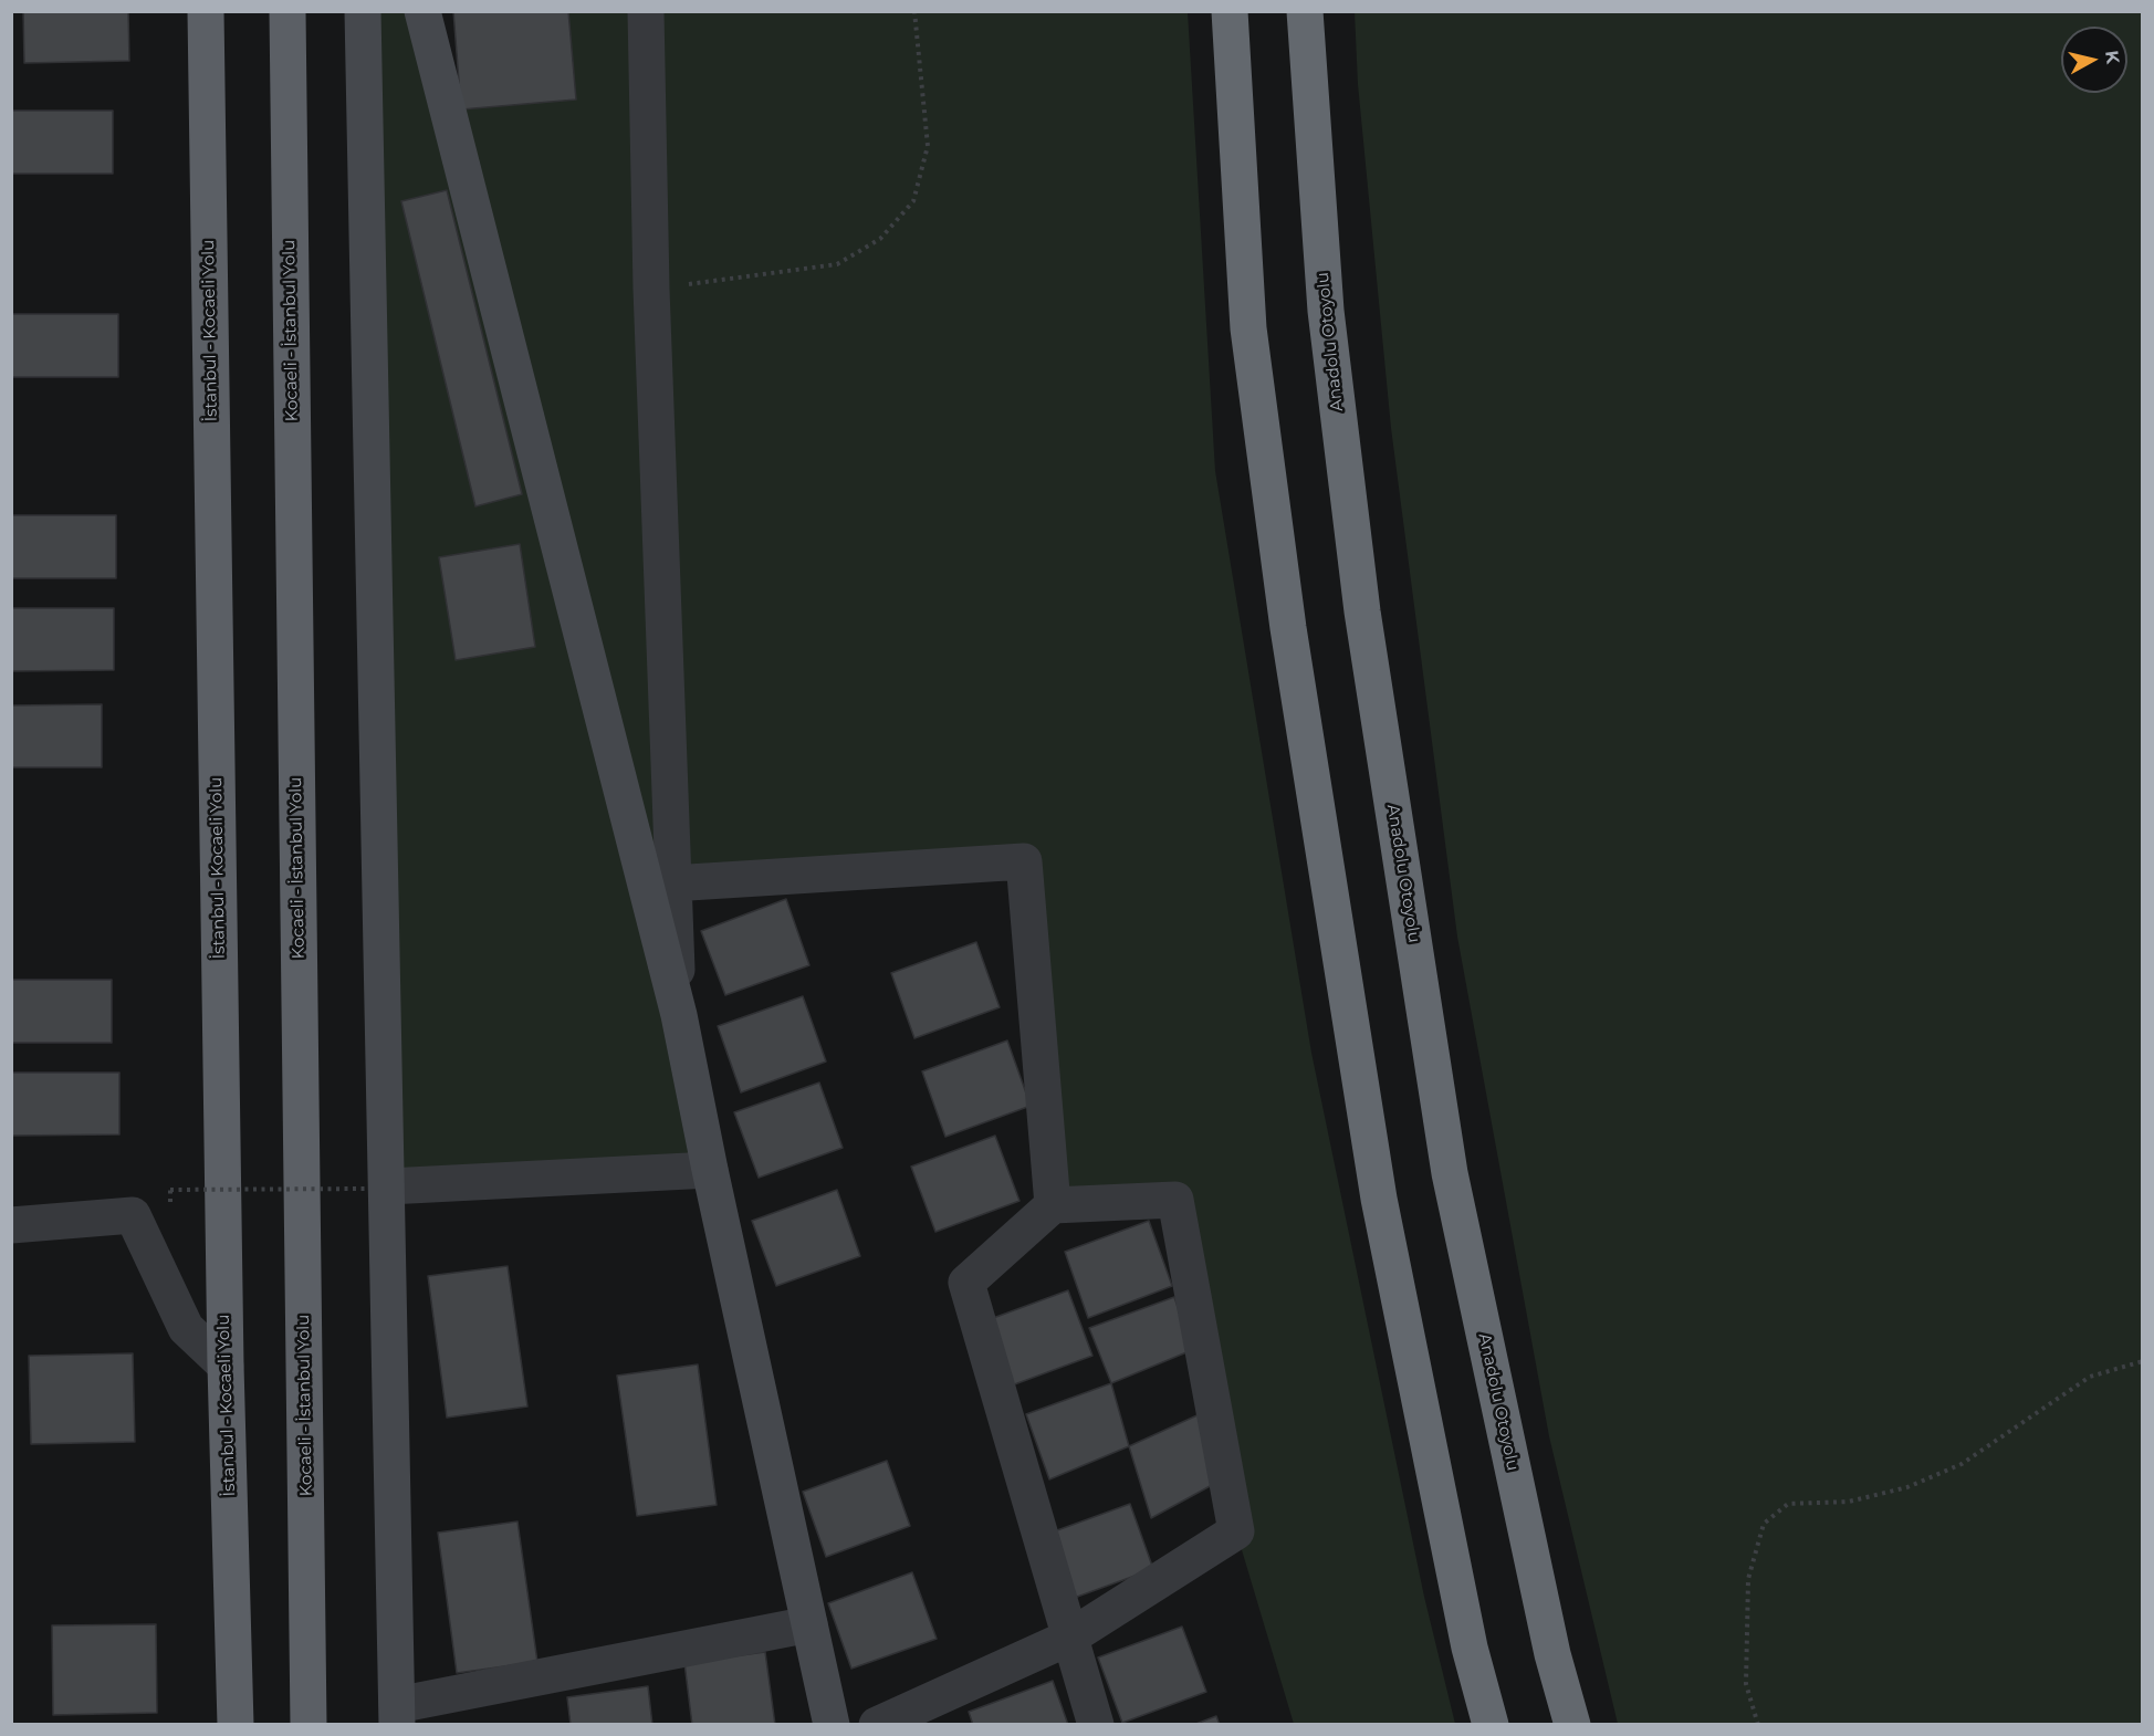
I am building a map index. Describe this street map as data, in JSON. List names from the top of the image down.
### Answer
{
  "streets": {
    "highway": ["İstanbul - Kocaeli Yolu", "Kocaeli - İstanbul Yolu", "Anadolu Otoyolu"]
  },
  "north": "right"
}
